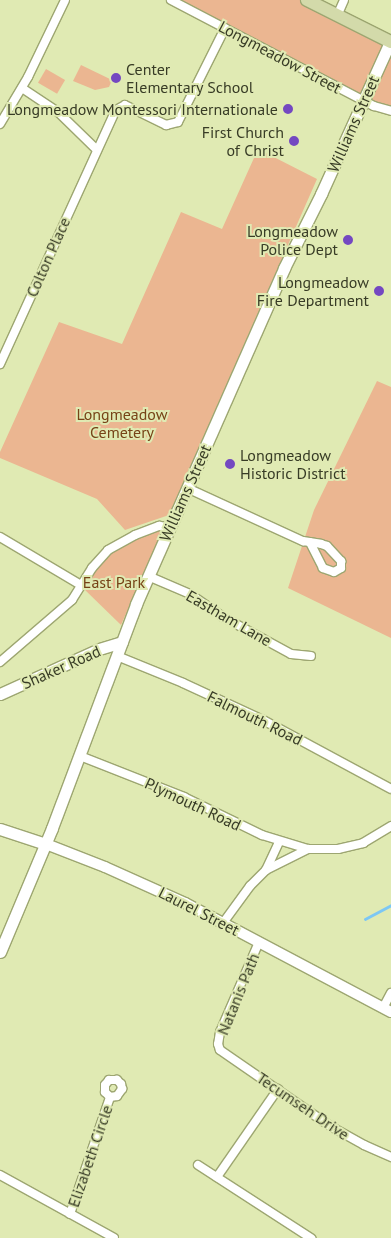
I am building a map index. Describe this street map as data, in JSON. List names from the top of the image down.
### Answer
{
  "streets": {
    "main road": ["Williams Street", "Shaker Road", "Laurel Street"],
    "street": [
      "Longmeadow Street",
      "Colton Place",
      "Eastham Lane",
      "Falmouth Road",
      "Plymouth Road",
      "Natanis Path",
      "Tecumseh Drive",
      "Elizabeth Circle"
    ]
  },
  "crossings": [
    ["Longmeadow Street", "Williams Street"],
    ["Longmeadow Street", "Colton Place"],
    ["Williams Street", "Eastham Lane"],
    ["Williams Street", "Shaker Road"],
    ["Williams Street", "Falmouth Road"],
    ["Williams Street", "Plymouth Road"],
    ["Williams Street", "Laurel Street"],
    ["Laurel Street", "Natanis Path"],
    ["Natanis Path", "Tecumseh Drive"]
  ],
  "parks": ["Longmeadow Cemetery", "East Park"],
  "places": [
    "Center Elementary School",
    "Longmeadow Montessori Internationale",
    "First Church of Christ",
    "Longmeadow Police Dept",
    "Longmeadow Fire Department",
    "Longmeadow Historic District"
  ]
}
